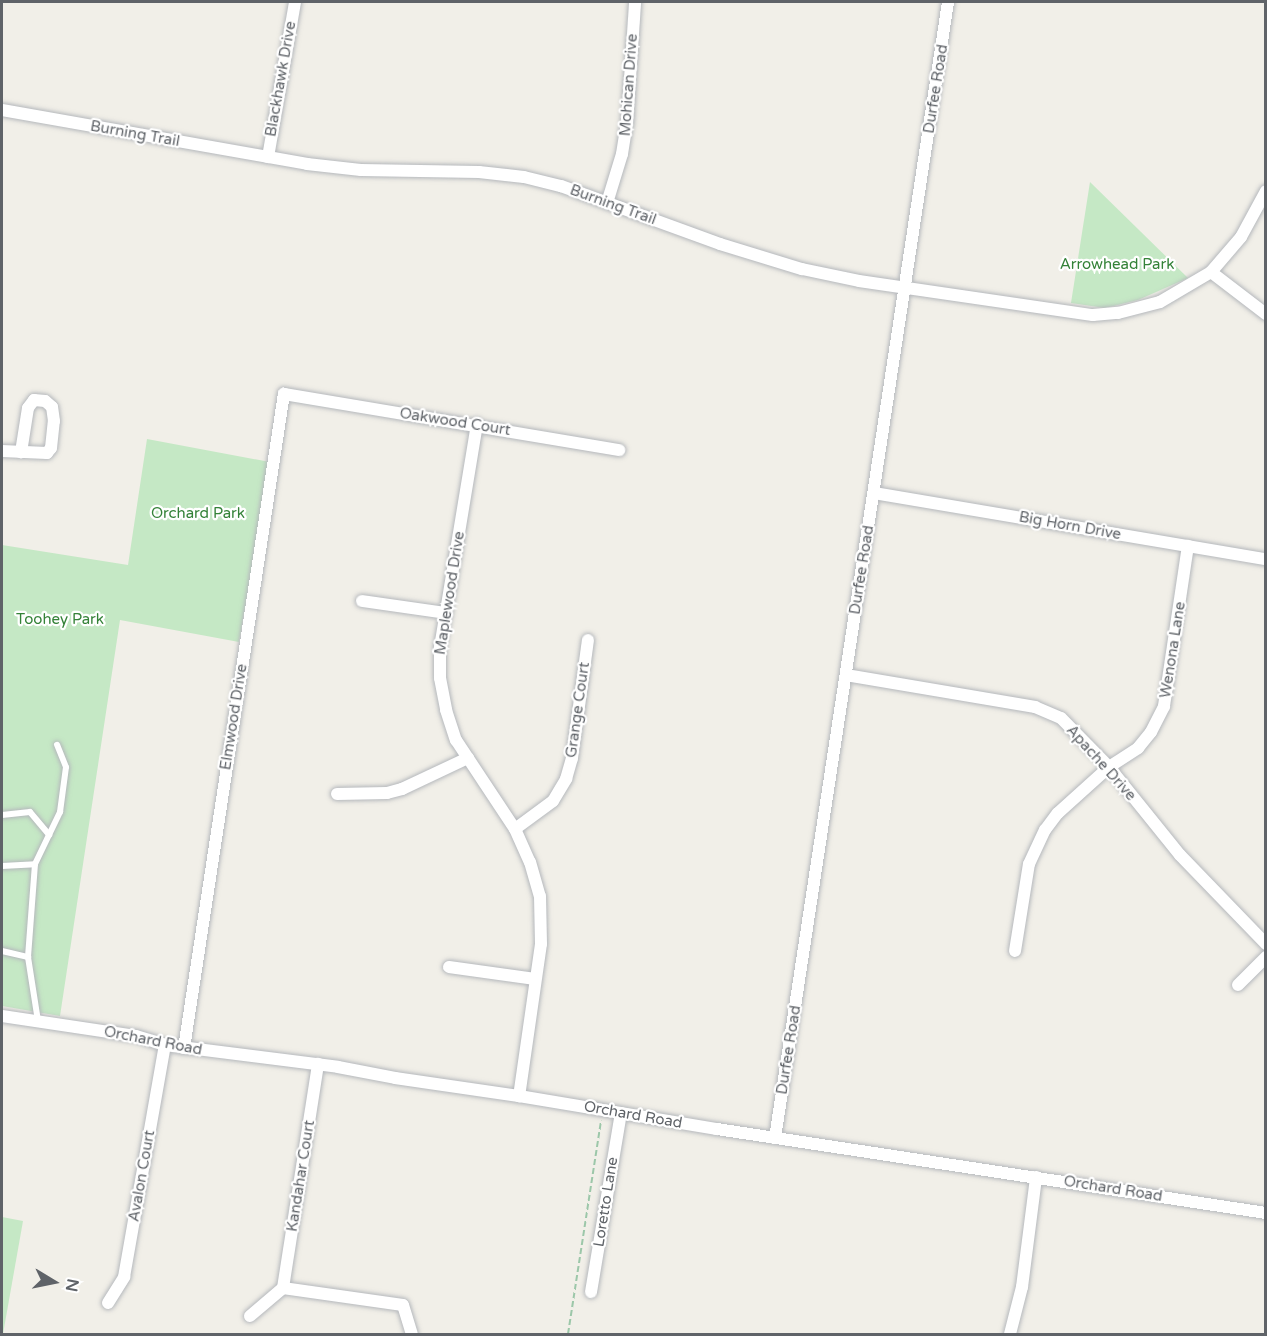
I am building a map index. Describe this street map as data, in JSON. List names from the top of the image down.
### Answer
{
  "streets": {
    "street": [
      "Blackhawk Drive",
      "Mohican Drive",
      "Durfee Road",
      "Burning Trail",
      "Oakwood Court",
      "Big Horn Drive",
      "Maplewood Drive",
      "Wenona Lane",
      "Grange Court",
      "Elmwood Drive",
      "Apache Drive",
      "Orchard Road",
      "Avalon Court",
      "Kandahar Court",
      "Loretto Lane"
    ]
  },
  "crossings": [
    ["Blackhawk Drive", "Burning Trail"],
    ["Mohican Drive", "Burning Trail"],
    ["Durfee Road", "Burning Trail"],
    ["Durfee Road", "Big Horn Drive"],
    ["Durfee Road", "Apache Drive"],
    ["Durfee Road", "Orchard Road"],
    ["Oakwood Court", "Maplewood Drive"],
    ["Oakwood Court", "Elmwood Drive"],
    ["Big Horn Drive", "Wenona Lane"],
    ["Maplewood Drive", "Grange Court"],
    ["Maplewood Drive", "Orchard Road"],
    ["Wenona Lane", "Apache Drive"],
    ["Elmwood Drive", "Orchard Road"],
    ["Orchard Road", "Avalon Court"],
    ["Orchard Road", "Kandahar Court"],
    ["Orchard Road", "Loretto Lane"]
  ],
  "parks": ["Arrowhead Park", "Orchard Park", "Toohey Park"],
  "north": "right"
}
